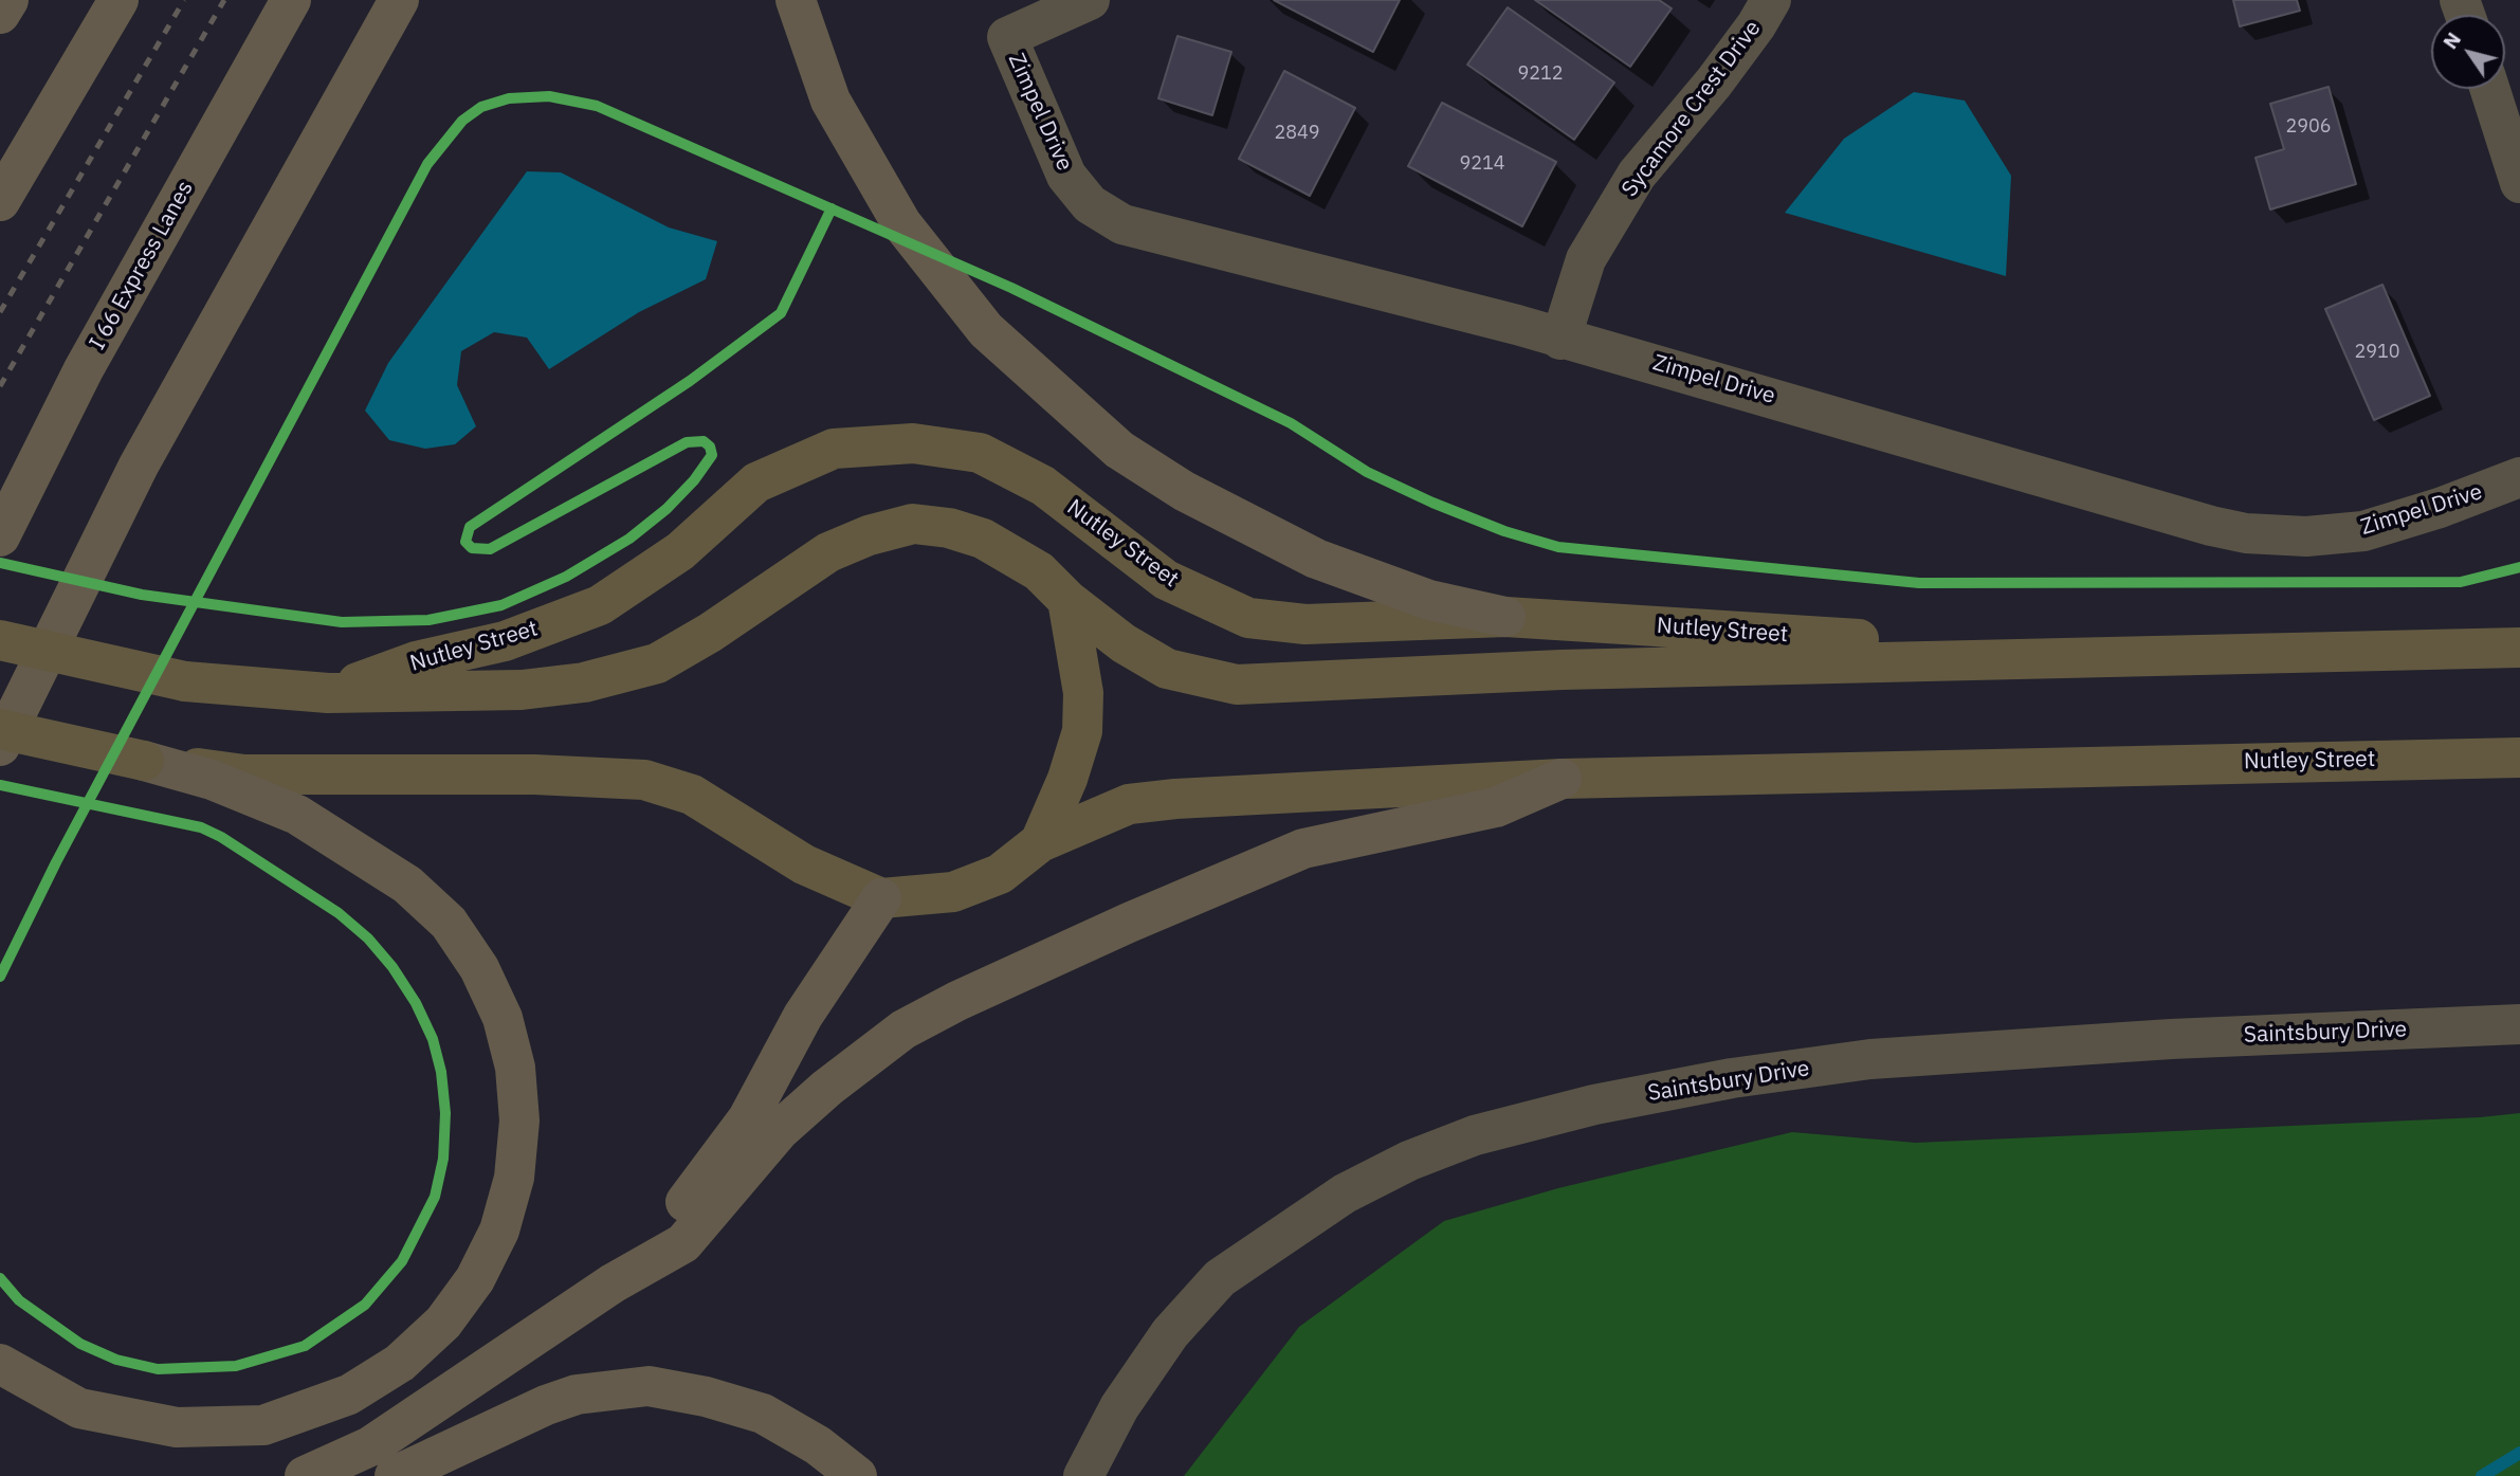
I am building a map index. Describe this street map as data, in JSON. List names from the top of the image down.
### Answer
{
  "streets": {
    "highway": ["I 66 Express Lanes"],
    "main road": ["Nutley Street"],
    "street": ["Sycamore Crest Drive", "Zimpel Drive", "Saintsbury Drive"]
  },
  "crossings": [
    ["Sycamore Crest Drive", "Zimpel Drive"]
  ],
  "house_numbers": [
    "9212",
    "2906",
    "2849",
    "9214",
    "2910"
  ],
  "north": "top left"
}
